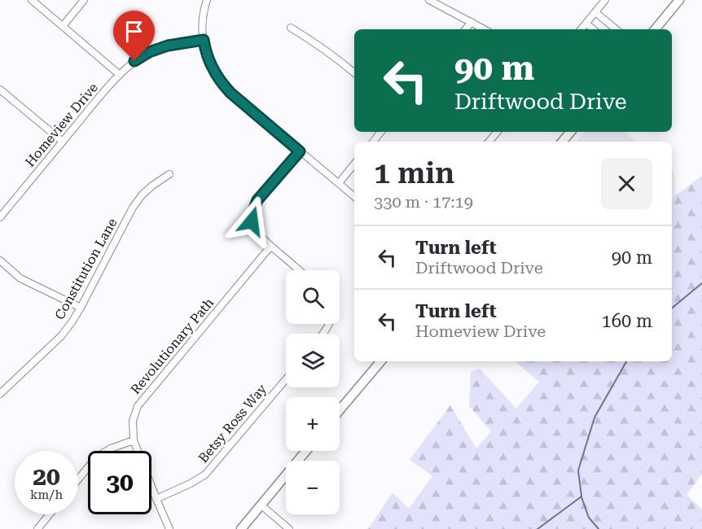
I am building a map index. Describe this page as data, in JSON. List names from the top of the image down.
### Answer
{
  "streets": {
    "street": [
      "Homeview Drive",
      "Constitution Lane",
      "Revolutionary Path",
      "Betsy Ross Way"
    ]
  },
  "crossings": [
    ["Revolutionary Path", "Betsy Ross Way"]
  ],
  "page": {
    "turn": ["90 m", "Driftwood Drive"],
    "heading": ["1 min", "330 m · 17:19"],
    "list": [
      {
        "name": "Turn left",
        "note": "Driftwood Drive",
        "value": "90 m"
      },
      {
        "name": "Turn left",
        "note": "Homeview Drive",
        "value": "160 m"
      }
    ],
    "map_buttons": ["+", "−"],
    "speed": "20 km/h",
    "limit": "30"
  }
}
